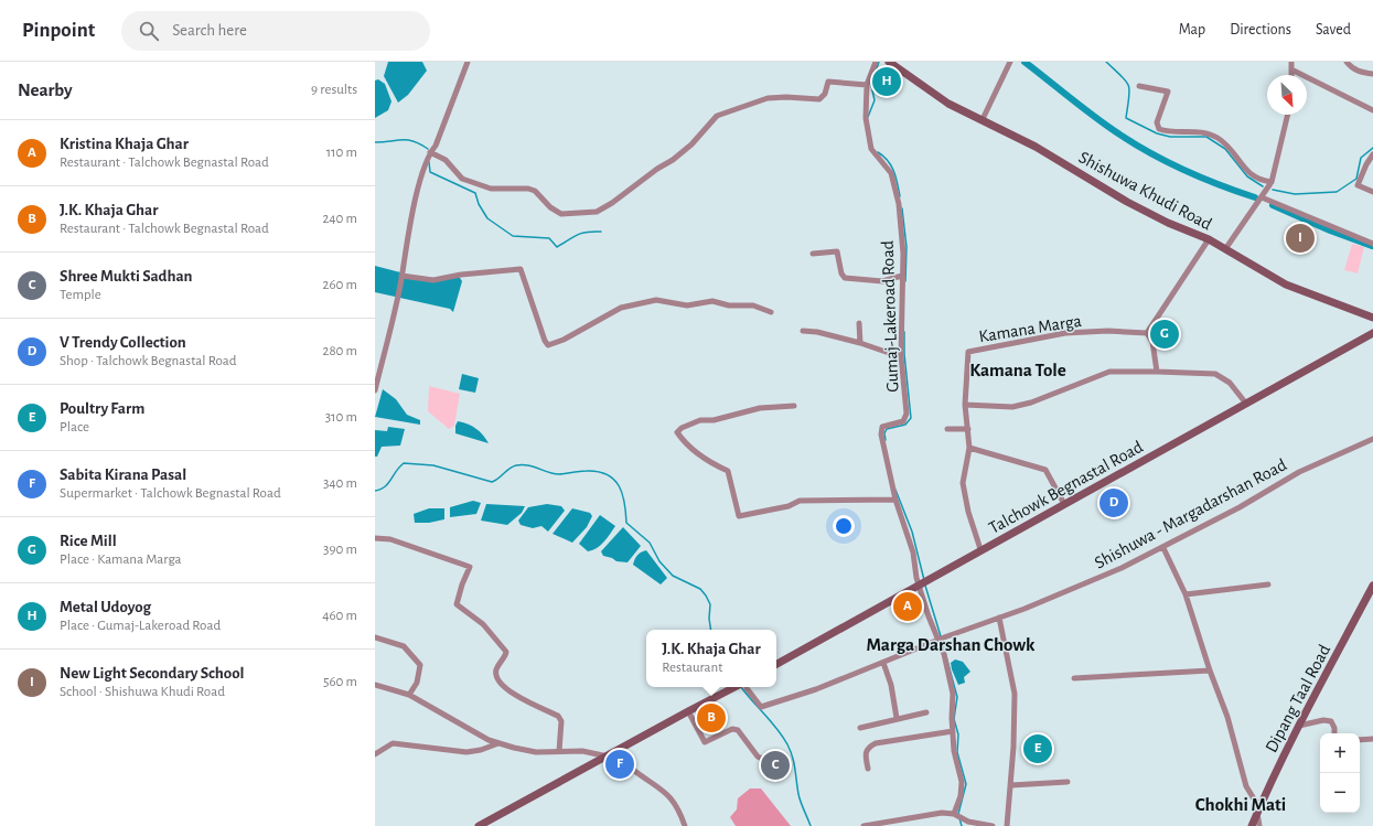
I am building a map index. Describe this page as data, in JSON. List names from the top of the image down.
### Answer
{
  "streets": {
    "main road": ["Shishuwa Khudi Road", "Talchowk Begnastal Road", "Dipang Taal Road"],
    "street": ["Gumaj-Lakeroad Road", "Kamana Marga", "Shishuwa - Margadarshan Road"]
  },
  "crossings": [
    ["Gumaj-Lakeroad Road", "Talchowk Begnastal Road"],
    ["Gumaj-Lakeroad Road", "Shishuwa - Margadarshan Road"],
    ["Kamana Marga", "Talchowk Begnastal Road"]
  ],
  "districts": ["Kamana Tole", "Marga Darshan Chowk", "Chokhi Mati"],
  "north": "bottom right",
  "page": {
    "header": "Pinpoint",
    "search": "Search here",
    "nav": ["Map", "Directions", "Saved"],
    "heading": ["Nearby", "9 results"],
    "pins": [
      "H",
      "I",
      "G",
      "D",
      "A",
      "B",
      "E",
      "F",
      "C"
    ],
    "list": [
      {
        "mark": "A",
        "name": "Kristina Khaja Ghar",
        "note": "Restaurant · Talchowk Begnastal Road",
        "value": "110 m"
      },
      {
        "mark": "B",
        "name": "J.K. Khaja Ghar",
        "note": "Restaurant · Talchowk Begnastal Road",
        "value": "240 m"
      },
      {
        "mark": "C",
        "name": "Shree Mukti Sadhan",
        "note": "Temple",
        "value": "260 m"
      },
      {
        "mark": "D",
        "name": "V Trendy Collection",
        "note": "Shop · Talchowk Begnastal Road",
        "value": "280 m"
      },
      {
        "mark": "E",
        "name": "Poultry Farm",
        "note": "Place",
        "value": "310 m"
      },
      {
        "mark": "F",
        "name": "Sabita Kirana Pasal",
        "note": "Supermarket · Talchowk Begnastal Road",
        "value": "340 m"
      },
      {
        "mark": "G",
        "name": "Rice Mill",
        "note": "Place · Kamana Marga",
        "value": "390 m"
      },
      {
        "mark": "H",
        "name": "Metal Udoyog",
        "note": "Place · Gumaj-Lakeroad Road",
        "value": "460 m"
      },
      {
        "mark": "I",
        "name": "New Light Secondary School",
        "note": "School · Shishuwa Khudi Road",
        "value": "560 m"
      }
    ],
    "popup": ["J.K. Khaja Ghar", "Restaurant"],
    "map_buttons": ["+", "−"]
  }
}
